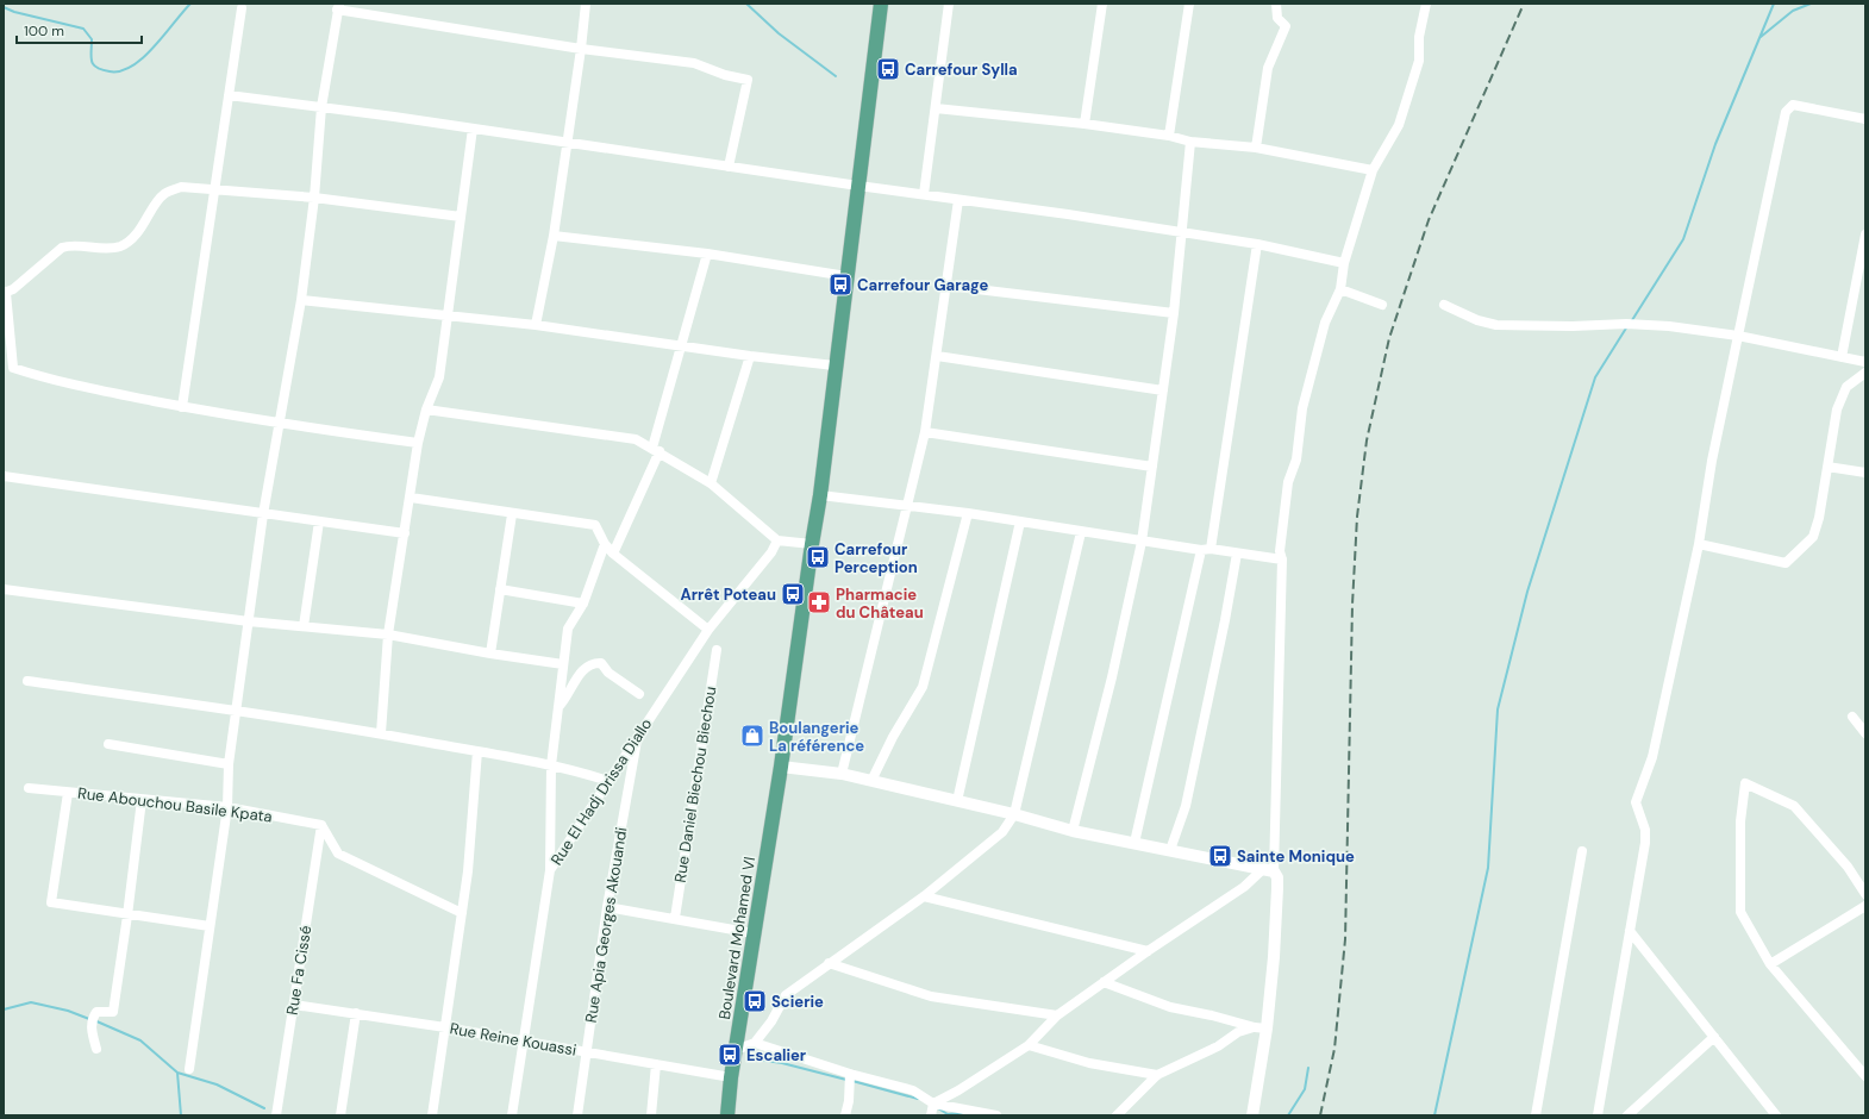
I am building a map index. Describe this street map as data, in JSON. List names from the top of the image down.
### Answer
{
  "streets": {
    "main road": ["Boulevard Mohamed VI"],
    "street": [
      "Rue Daniel Biechou Biechou",
      "Rue El Hadj Drissa Diallo",
      "Rue Abouchou Basile Kpata",
      "Rue Apia Georges Akouandi",
      "Rue Fa Cissé",
      "Rue Reine Kouassi"
    ]
  },
  "crossings": [
    ["Rue El Hadj Drissa Diallo", "Rue Apia Georges Akouandi"],
    ["Rue El Hadj Drissa Diallo", "Rue Reine Kouassi"],
    ["Rue Abouchou Basile Kpata", "Rue Fa Cissé"],
    ["Rue Apia Georges Akouandi", "Rue Reine Kouassi"],
    ["Boulevard Mohamed VI", "Rue Reine Kouassi"],
    ["Rue Fa Cissé", "Rue Reine Kouassi"]
  ],
  "places": {
    "bus stop": [
      "Carrefour Sylla",
      "Carrefour Garage",
      "Carrefour Perception",
      "Arrêt Poteau",
      "Sainte Monique",
      "Scierie",
      "Escalier"
    ],
    "pharmacy": ["Pharmacie du Château"],
    "shop": ["Boulangerie La référence"]
  },
  "scale_bar": "100 m"
}
